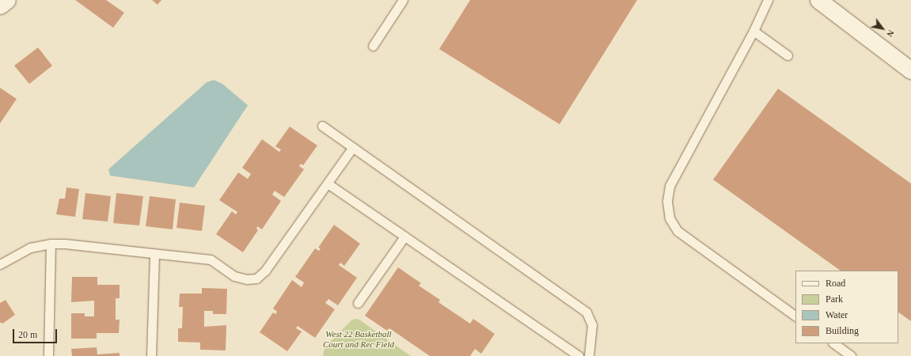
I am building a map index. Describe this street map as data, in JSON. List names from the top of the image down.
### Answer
{
  "parks": ["West 22 Basketball Court and Rec Field"],
  "legend": [
    "Road",
    "Park",
    "Water",
    "Building"
  ],
  "scale_bar": "20 m",
  "north": "bottom right"
}
